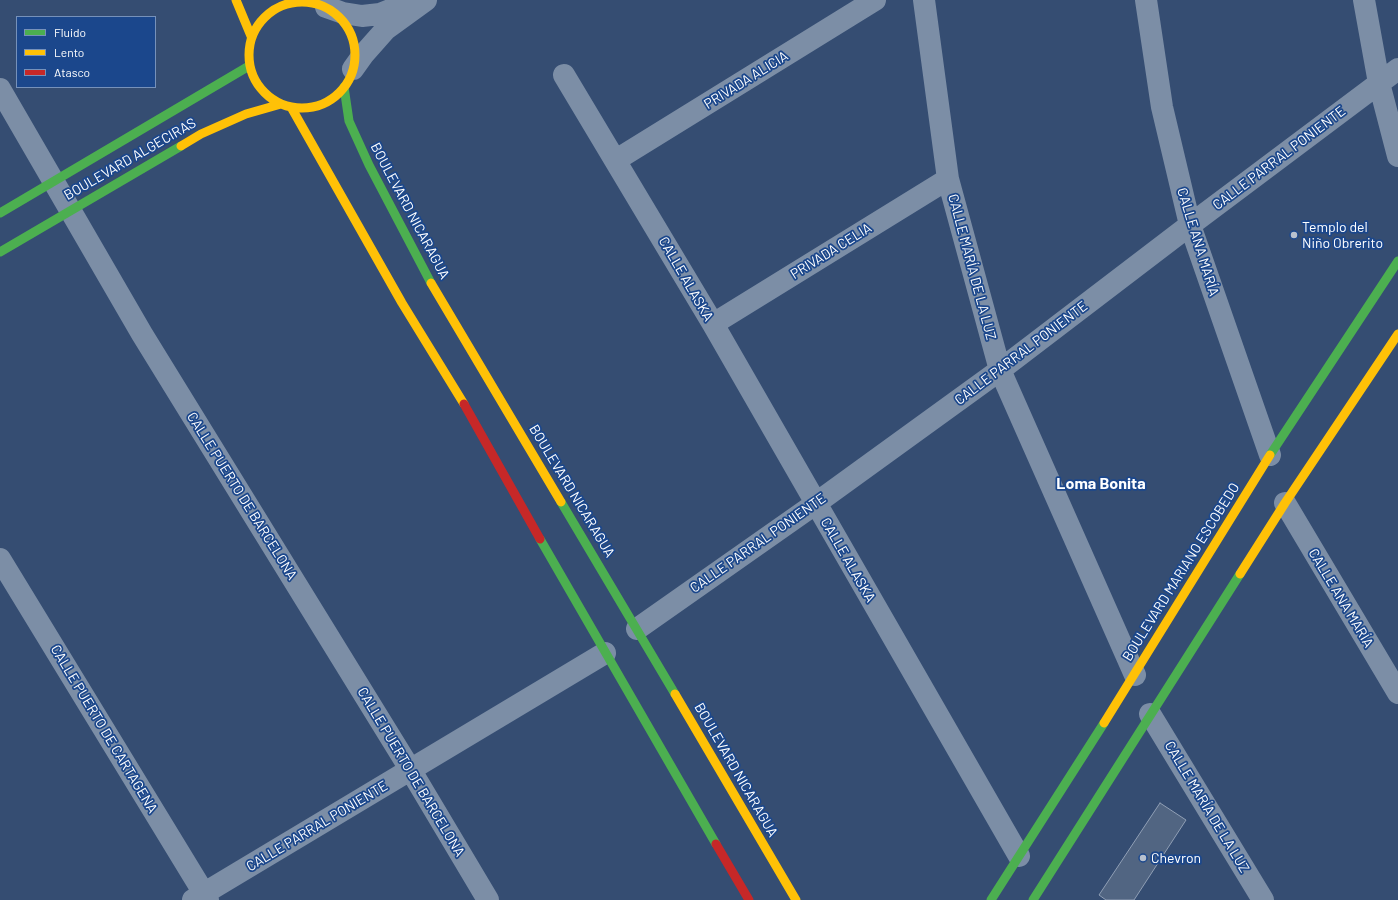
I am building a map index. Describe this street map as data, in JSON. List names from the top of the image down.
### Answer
{
  "streets": {
    "street": [
      "PRIVADA ALICIA",
      "CALLE PARRAL PONIENTE",
      "BOULEVARD ALGECIRAS",
      "BOULEVARD NICARAGUA",
      "CALLE ANA MARÍA",
      "PRIVADA CELIA",
      "CALLE MARÍA DE LA LUZ",
      "CALLE ALASKA",
      "CALLE PUERTO DE BARCELONA",
      "BOULEVARD MARIANO ESCOBEDO",
      "CALLE PUERTO DE CARTAGENA"
    ]
  },
  "crossings": [
    ["PRIVADA ALICIA", "CALLE ALASKA"],
    ["CALLE PARRAL PONIENTE", "BOULEVARD NICARAGUA"],
    ["CALLE PARRAL PONIENTE", "CALLE ANA MARÍA"],
    ["CALLE PARRAL PONIENTE", "CALLE MARÍA DE LA LUZ"],
    ["CALLE PARRAL PONIENTE", "CALLE ALASKA"],
    ["CALLE PARRAL PONIENTE", "CALLE PUERTO DE BARCELONA"],
    ["CALLE PARRAL PONIENTE", "CALLE PUERTO DE CARTAGENA"],
    ["BOULEVARD ALGECIRAS", "BOULEVARD NICARAGUA"],
    ["BOULEVARD ALGECIRAS", "CALLE PUERTO DE BARCELONA"],
    ["CALLE ANA MARÍA", "BOULEVARD MARIANO ESCOBEDO"],
    ["PRIVADA CELIA", "CALLE MARÍA DE LA LUZ"],
    ["PRIVADA CELIA", "CALLE ALASKA"],
    ["CALLE MARÍA DE LA LUZ", "BOULEVARD MARIANO ESCOBEDO"],
    ["CALLE ALASKA", "BOULEVARD MARIANO ESCOBEDO"]
  ],
  "districts": ["Loma Bonita"],
  "places": ["Templo del Niño Obrerito", "Chevron"],
  "legend": ["Fluido", "Lento", "Atasco"]
}
